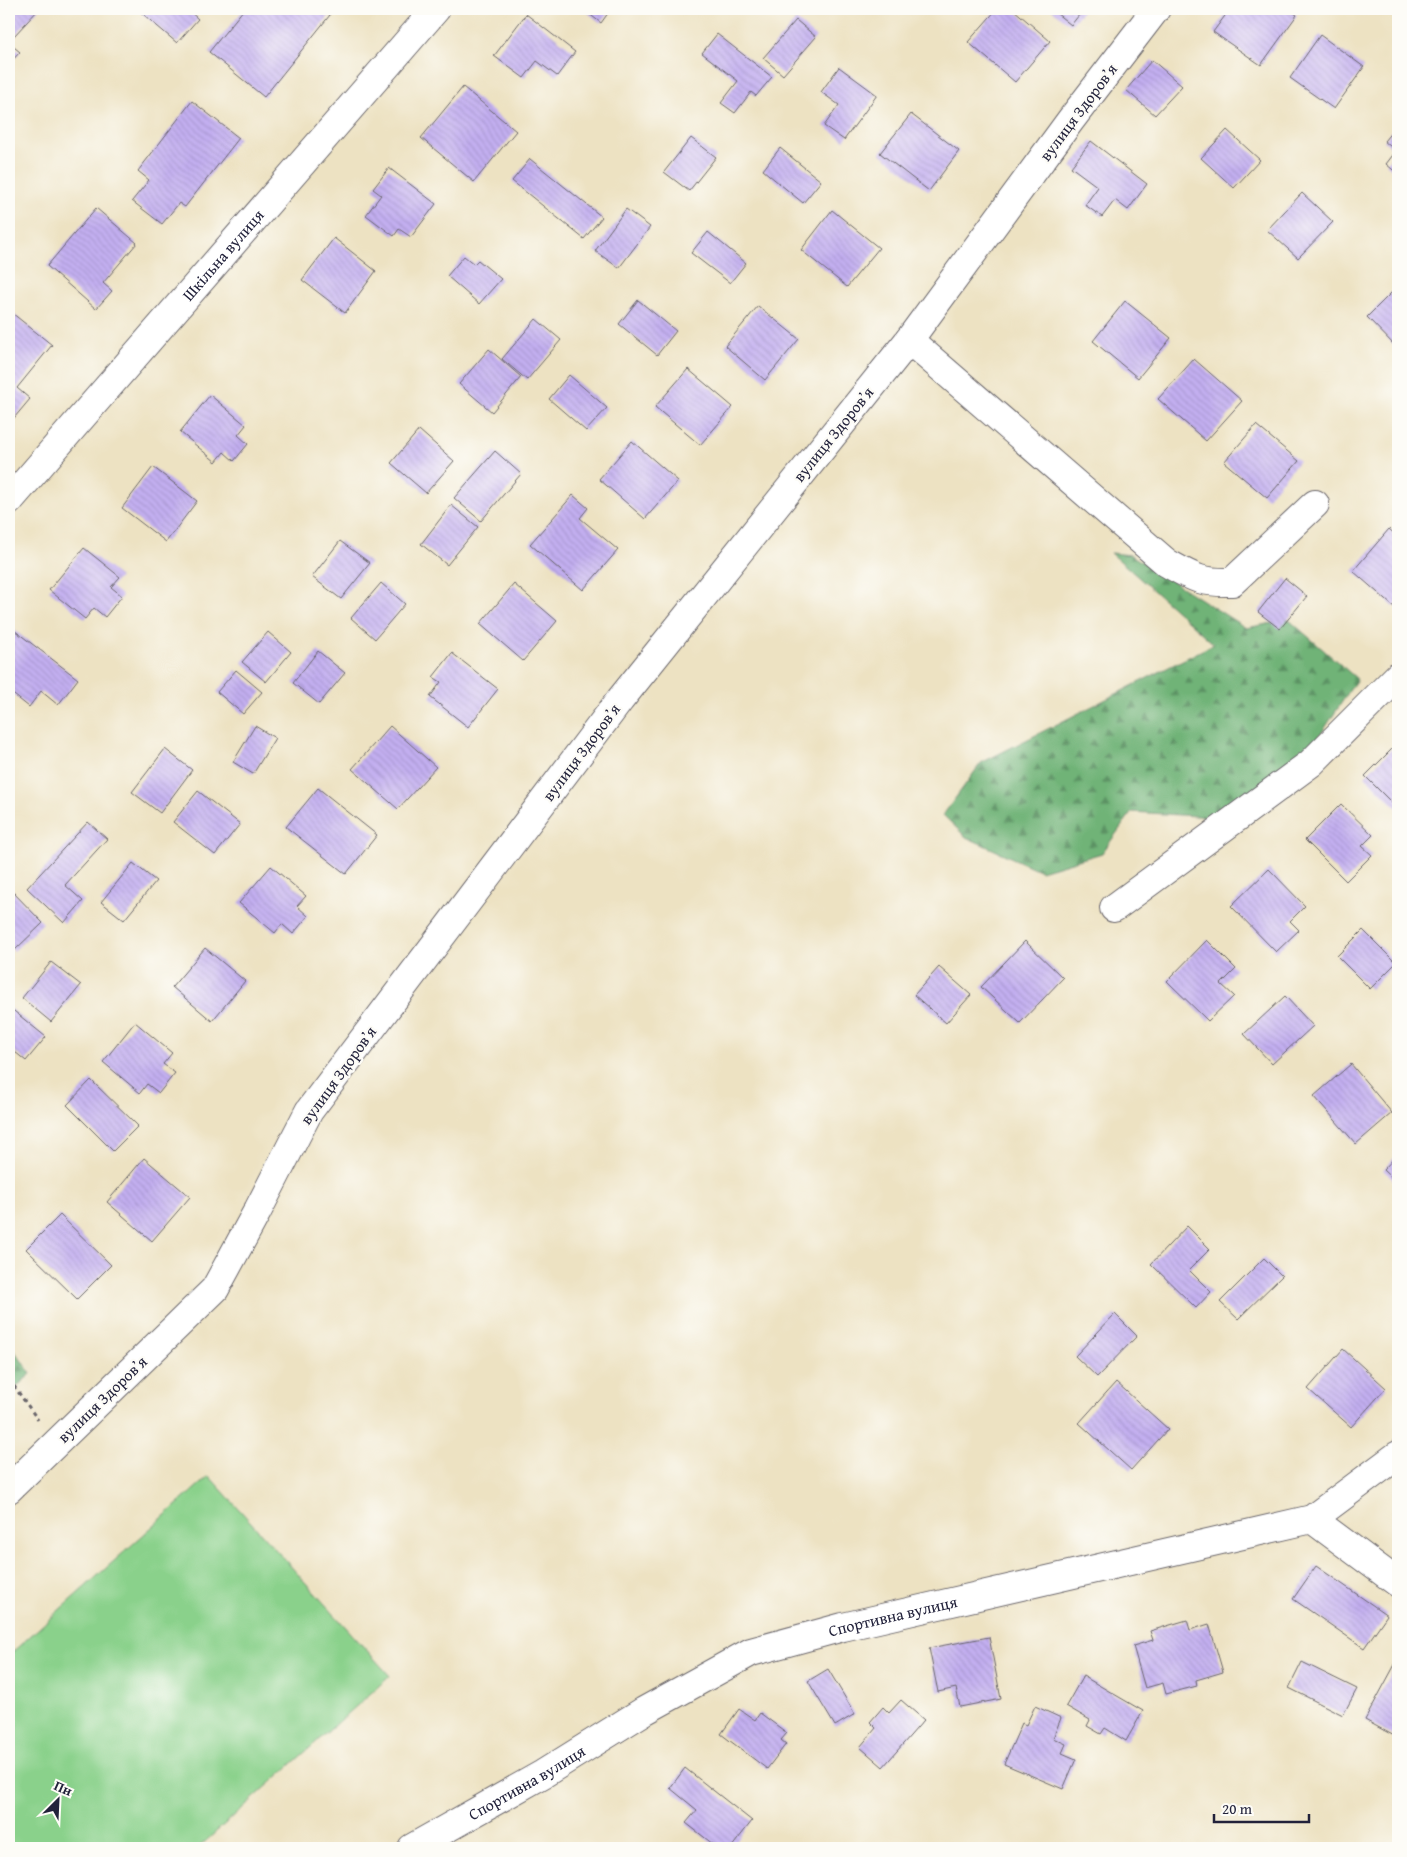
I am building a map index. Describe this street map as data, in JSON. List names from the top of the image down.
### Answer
{
  "streets": {
    "street": ["вулиця Здоровʼя", "Шкільна вулиця", "Спортивна вулиця"]
  },
  "scale_bar": "20 m",
  "north": "top right"
}
